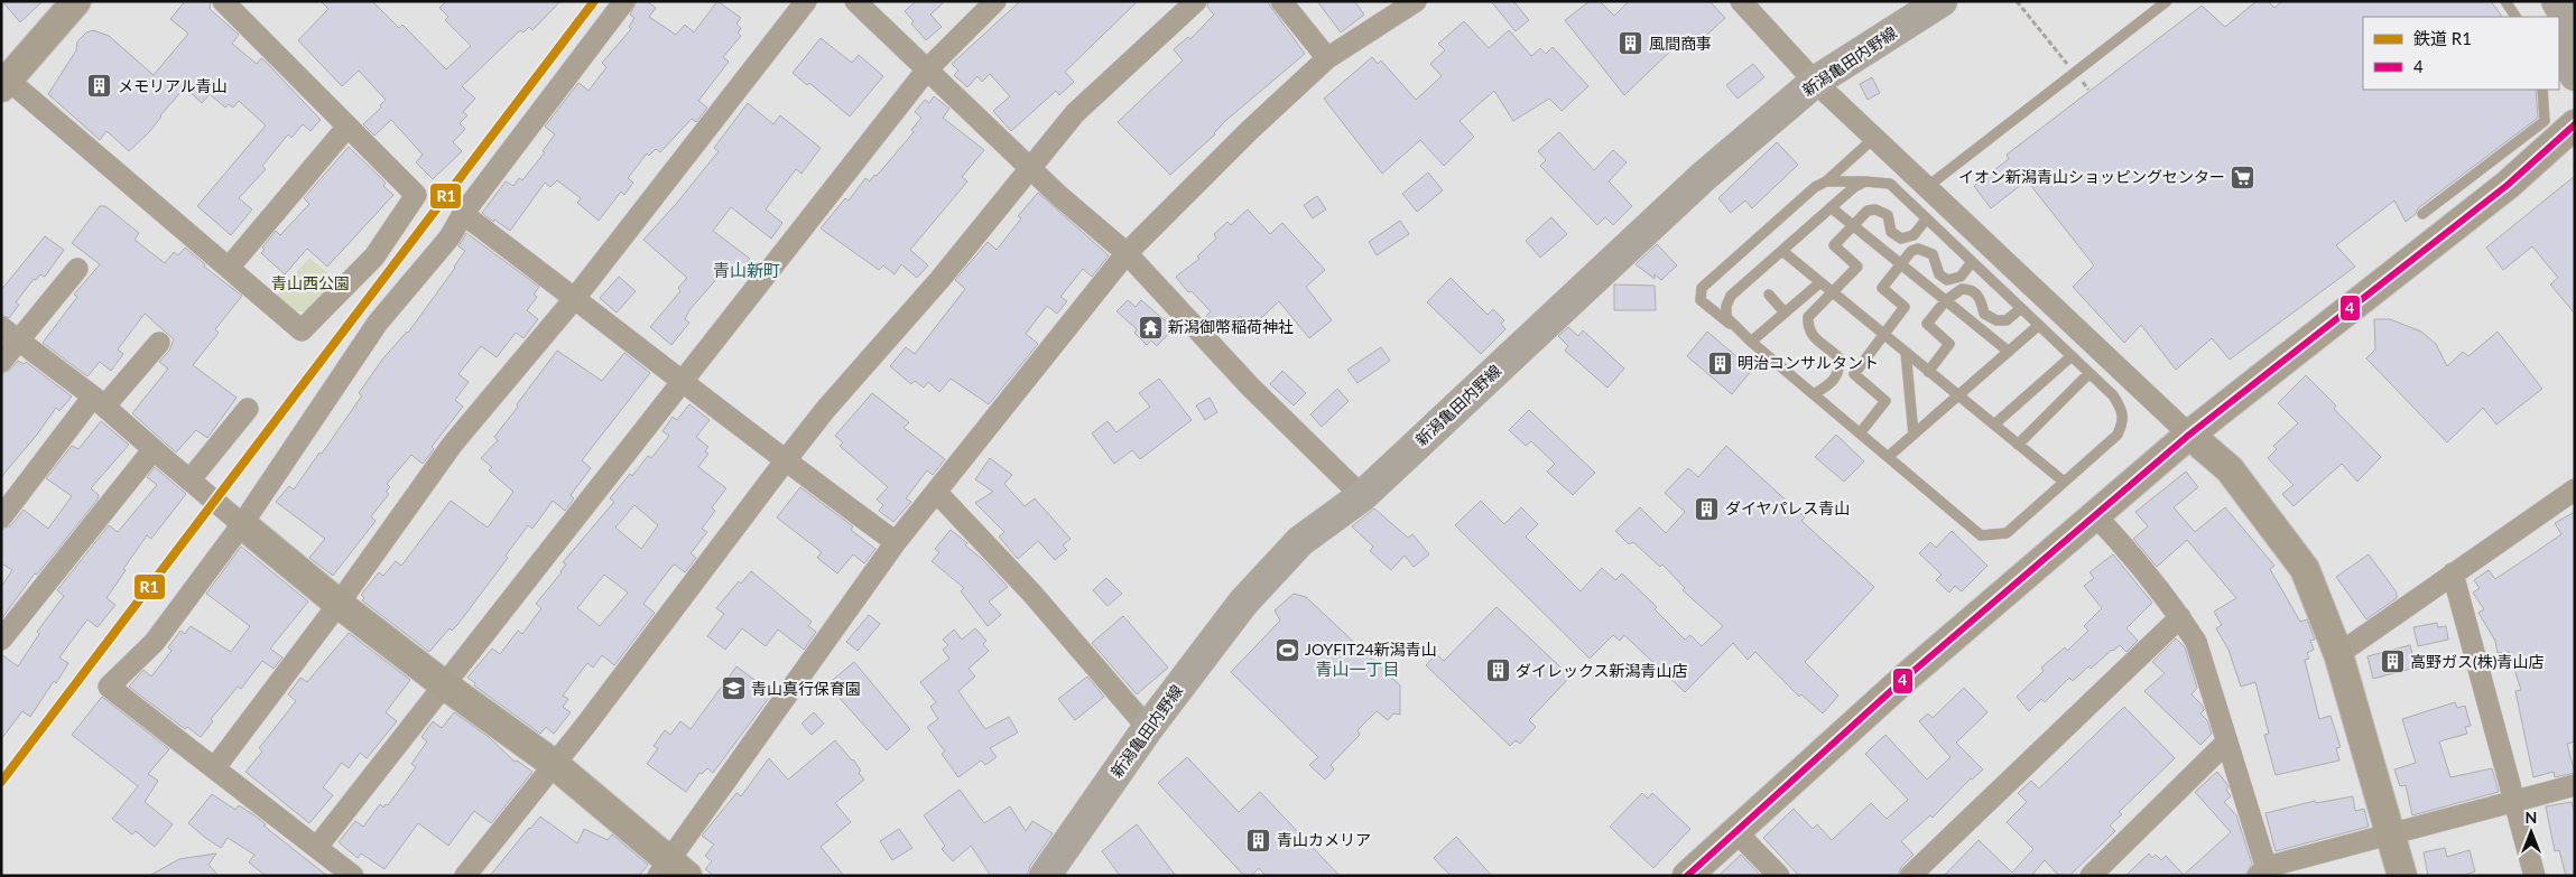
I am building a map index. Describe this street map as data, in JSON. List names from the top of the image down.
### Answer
{
  "streets": {
    "main road": ["新潟亀田内野線"]
  },
  "districts": ["青山新町", "青山一丁目"],
  "parks": ["青山西公園"],
  "places": {
    "building": [
      "風間商事",
      "メモリアル青山",
      "明治コンサルタント",
      "ダイヤパレス青山",
      "高野ガス(株)青山店",
      "ダイレックス新潟青山店",
      "青山カメリア"
    ],
    "supermarket": ["イオン新潟青山ショッピングセンター"],
    "temple": ["新潟御幣稲荷神社"],
    "sports": ["JOYFIT24新潟青山"],
    "school or university": ["青山真行保育園"]
  },
  "lines": ["rail line R1", "transit line 4"],
  "legend": ["鉄道 R1", "4"],
  "north": "top"
}
